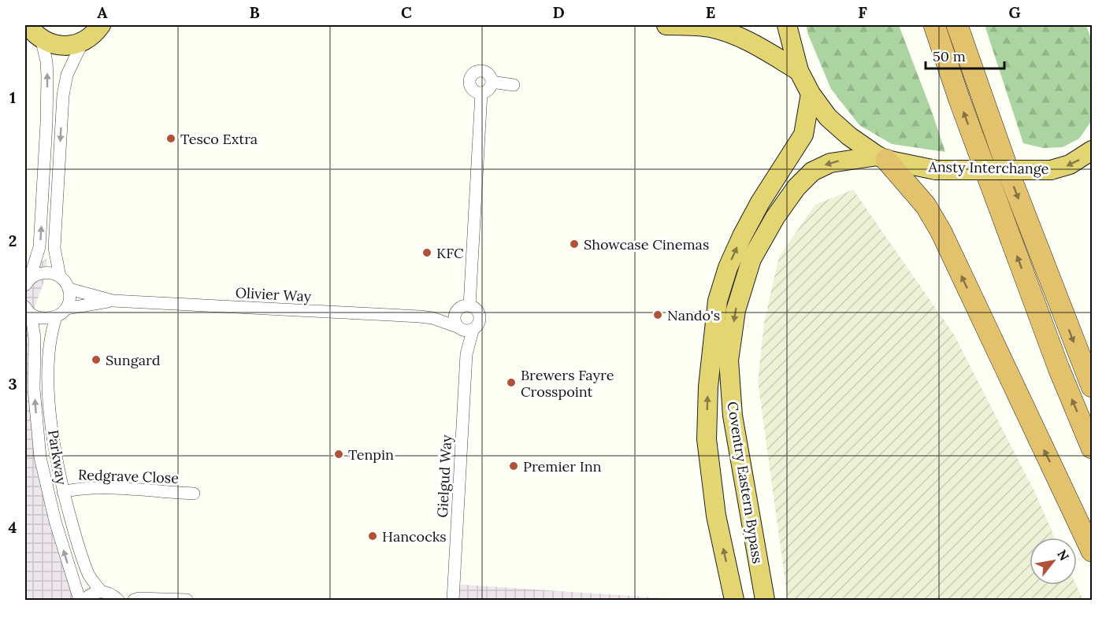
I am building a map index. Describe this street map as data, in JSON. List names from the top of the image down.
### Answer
{
  "streets": {
    "highway": ["Ansty Interchange", "Coventry Eastern Bypass"],
    "street": [
      "Olivier Way",
      "Parkway",
      "Redgrave Close",
      "Gielgud Way"
    ]
  },
  "crossings": [
    ["Ansty Interchange", "Coventry Eastern Bypass"],
    ["Olivier Way", "Gielgud Way"],
    ["Parkway", "Redgrave Close"]
  ],
  "one_way": ["Ansty Interchange"],
  "places": [
    "Tesco Extra",
    "Showcase Cinemas",
    "KFC",
    "Nando's",
    "Sungard",
    "Brewers Fayre Crosspoint",
    "Tenpin",
    "Premier Inn",
    "Hancocks"
  ],
  "scale_bar": "50 m",
  "north": "top right",
  "grid": {
    "columns": [
      "A",
      "B",
      "C",
      "D",
      "E",
      "F",
      "G"
    ],
    "rows": [
      "1",
      "2",
      "3",
      "4"
    ]
  }
}
